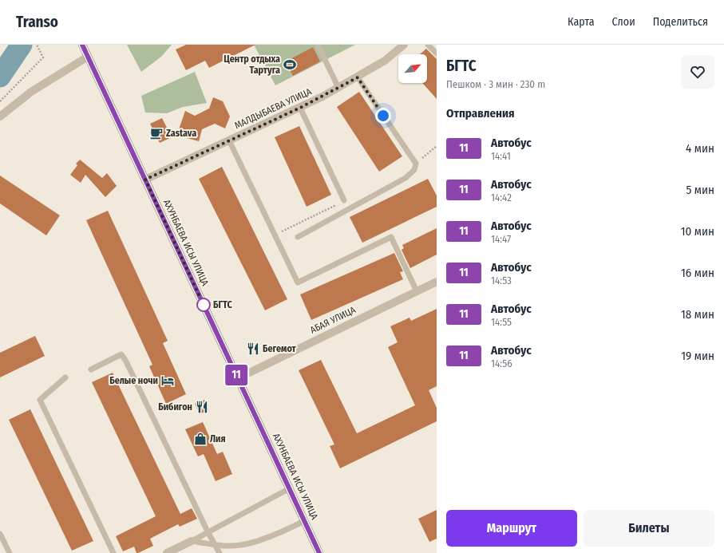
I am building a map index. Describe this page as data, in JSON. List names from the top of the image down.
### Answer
{
  "streets": {
    "main road": ["АХУНБАЕВА ИСЫ УЛИЦА"],
    "street": ["МАЛДЫБАЕВА УЛИЦА", "АБАЯ УЛИЦА"]
  },
  "crossings": [
    ["МАЛДЫБАЕВА УЛИЦА", "АХУНБАЕВА ИСЫ УЛИЦА"],
    ["АХУНБАЕВА ИСЫ УЛИЦА", "АБАЯ УЛИЦА"]
  ],
  "places": {
    "sports": ["Центр отдыха Тартуга"],
    "cafe": ["Zastava"],
    "other": ["БГТС"],
    "restaurant": ["Бегемот", "Бибигон"],
    "hotel": ["Белые ночи"],
    "shop": ["Лия"]
  },
  "lines": ["bus line 11"],
  "north": "top right",
  "page": {
    "header": "Transo",
    "nav": ["Карта", "Слои", "Поделиться"],
    "on_map": "11",
    "heading": [
      ["БГТС", "Пешком · 3 мин · 230 m"],
      "Отправления"
    ],
    "list": [
      {
        "mark": "11",
        "name": "Автобус",
        "note": "14:41",
        "value": "4 мин"
      },
      {
        "mark": "11",
        "name": "Автобус",
        "note": "14:42",
        "value": "5 мин"
      },
      {
        "mark": "11",
        "name": "Автобус",
        "note": "14:47",
        "value": "10 мин"
      },
      {
        "mark": "11",
        "name": "Автобус",
        "note": "14:53",
        "value": "16 мин"
      },
      {
        "mark": "11",
        "name": "Автобус",
        "note": "14:55",
        "value": "18 мин"
      },
      {
        "mark": "11",
        "name": "Автобус",
        "note": "14:56",
        "value": "19 мин"
      }
    ],
    "buttons": ["Маршрут", "Билеты"]
  }
}
